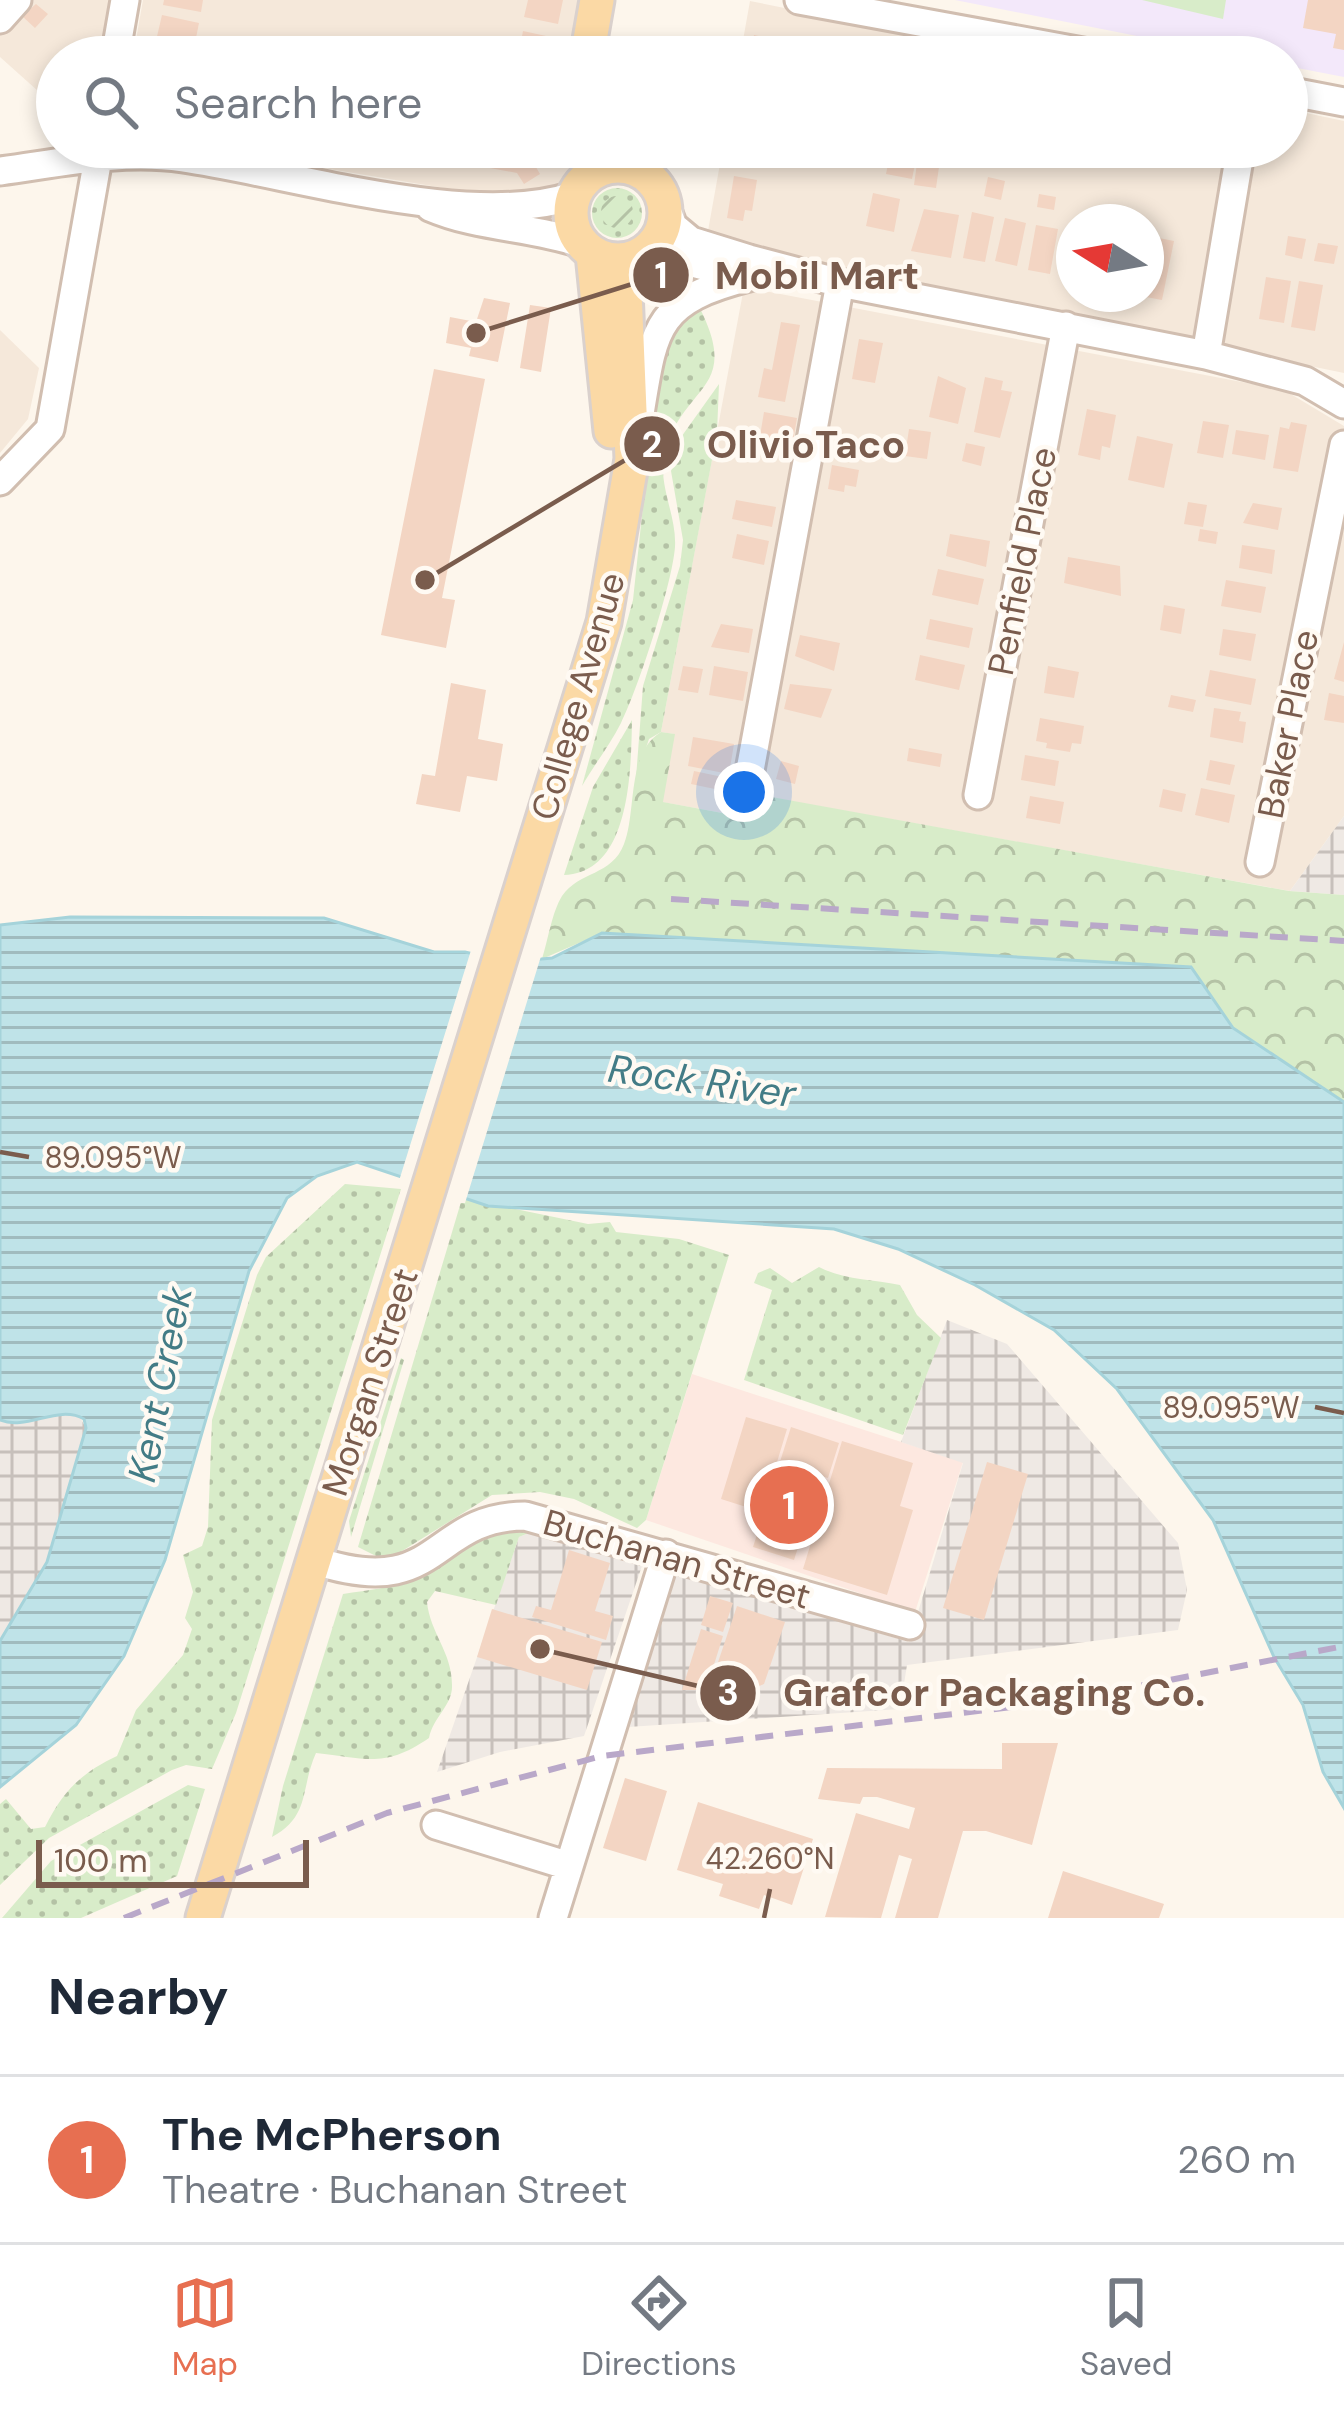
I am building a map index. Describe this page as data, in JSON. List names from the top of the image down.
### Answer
{
  "streets": {
    "main road": ["College Avenue", "Morgan Street"],
    "street": ["Penfield Place", "Baker Place", "Buchanan Street"]
  },
  "crossings": [
    ["College Avenue", "Morgan Street"],
    ["Morgan Street", "Buchanan Street"]
  ],
  "water": ["Rock River", "Kent Creek"],
  "places": ["Mobil Mart", "OlivioTaco", "Grafcor Packaging Co."],
  "scale_bar": "100 m",
  "north": "left",
  "page": {
    "search": "Search here",
    "pins": "1",
    "scale": "100 m",
    "heading": "Nearby",
    "list": [
      {
        "mark": "1",
        "name": "The McPherson",
        "note": "Theatre · Buchanan Street",
        "value": "260 m"
      }
    ],
    "nav": ["Map", "Directions", "Saved"]
  },
  "coordinates": ["89.095°W", "42.260°N"]
}
